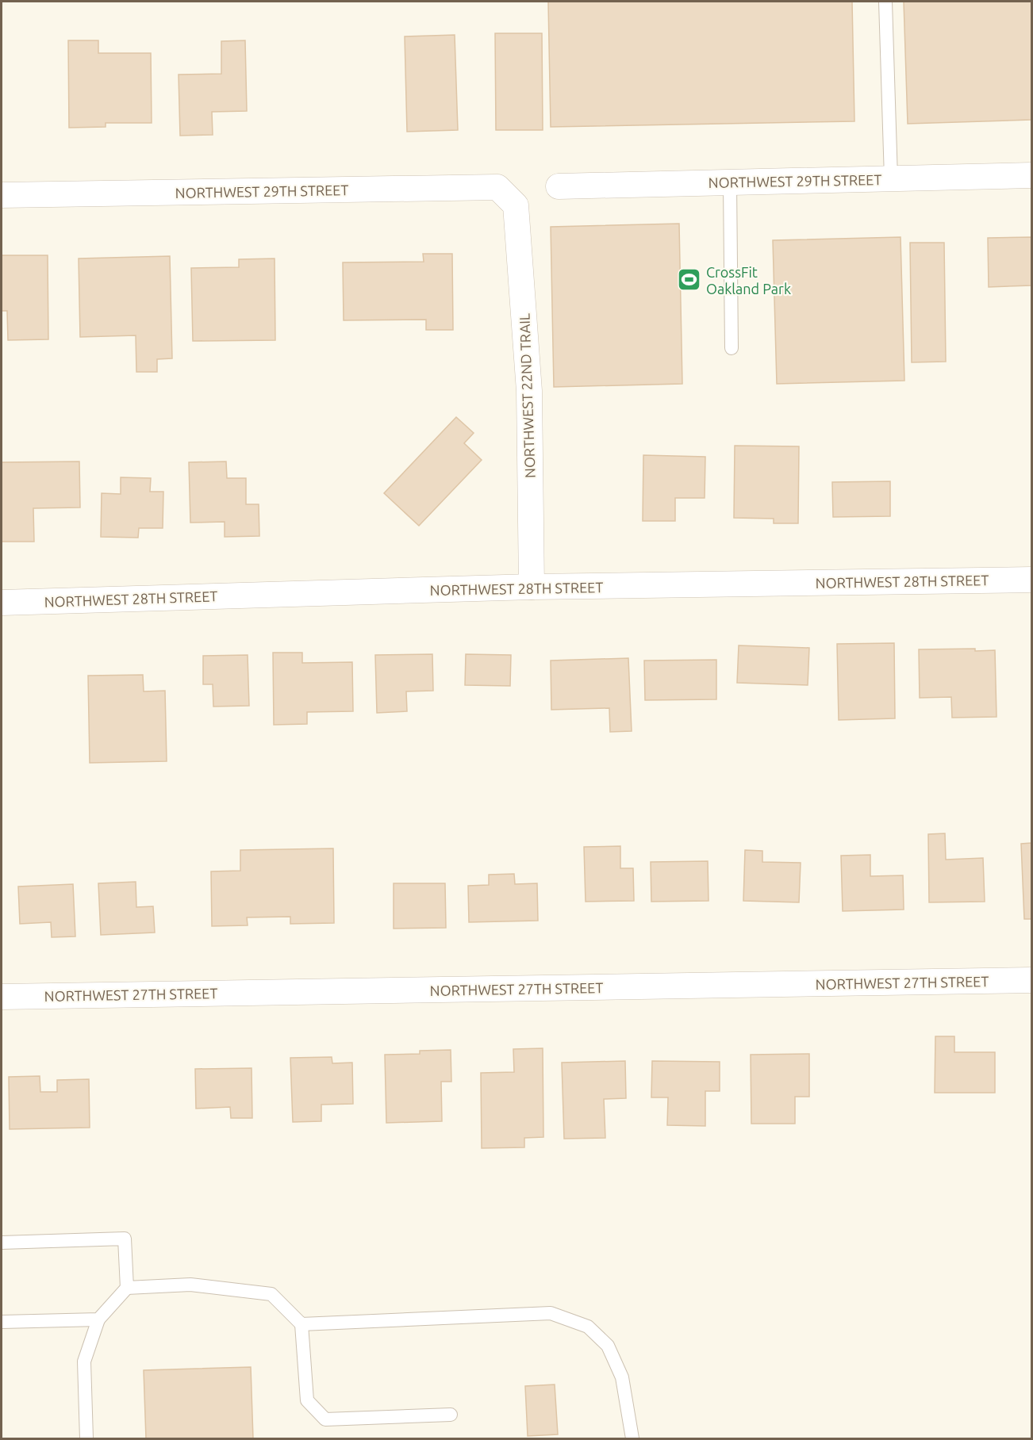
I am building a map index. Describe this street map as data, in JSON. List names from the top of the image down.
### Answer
{
  "streets": {
    "street": [
      "NORTHWEST 29TH STREET",
      "NORTHWEST 22ND TRAIL",
      "NORTHWEST 28TH STREET",
      "NORTHWEST 27TH STREET"
    ]
  },
  "crossings": [
    ["NORTHWEST 29TH STREET", "NORTHWEST 22ND TRAIL"],
    ["NORTHWEST 22ND TRAIL", "NORTHWEST 28TH STREET"]
  ],
  "places": {
    "sports": ["CrossFit Oakland Park"]
  }
}
